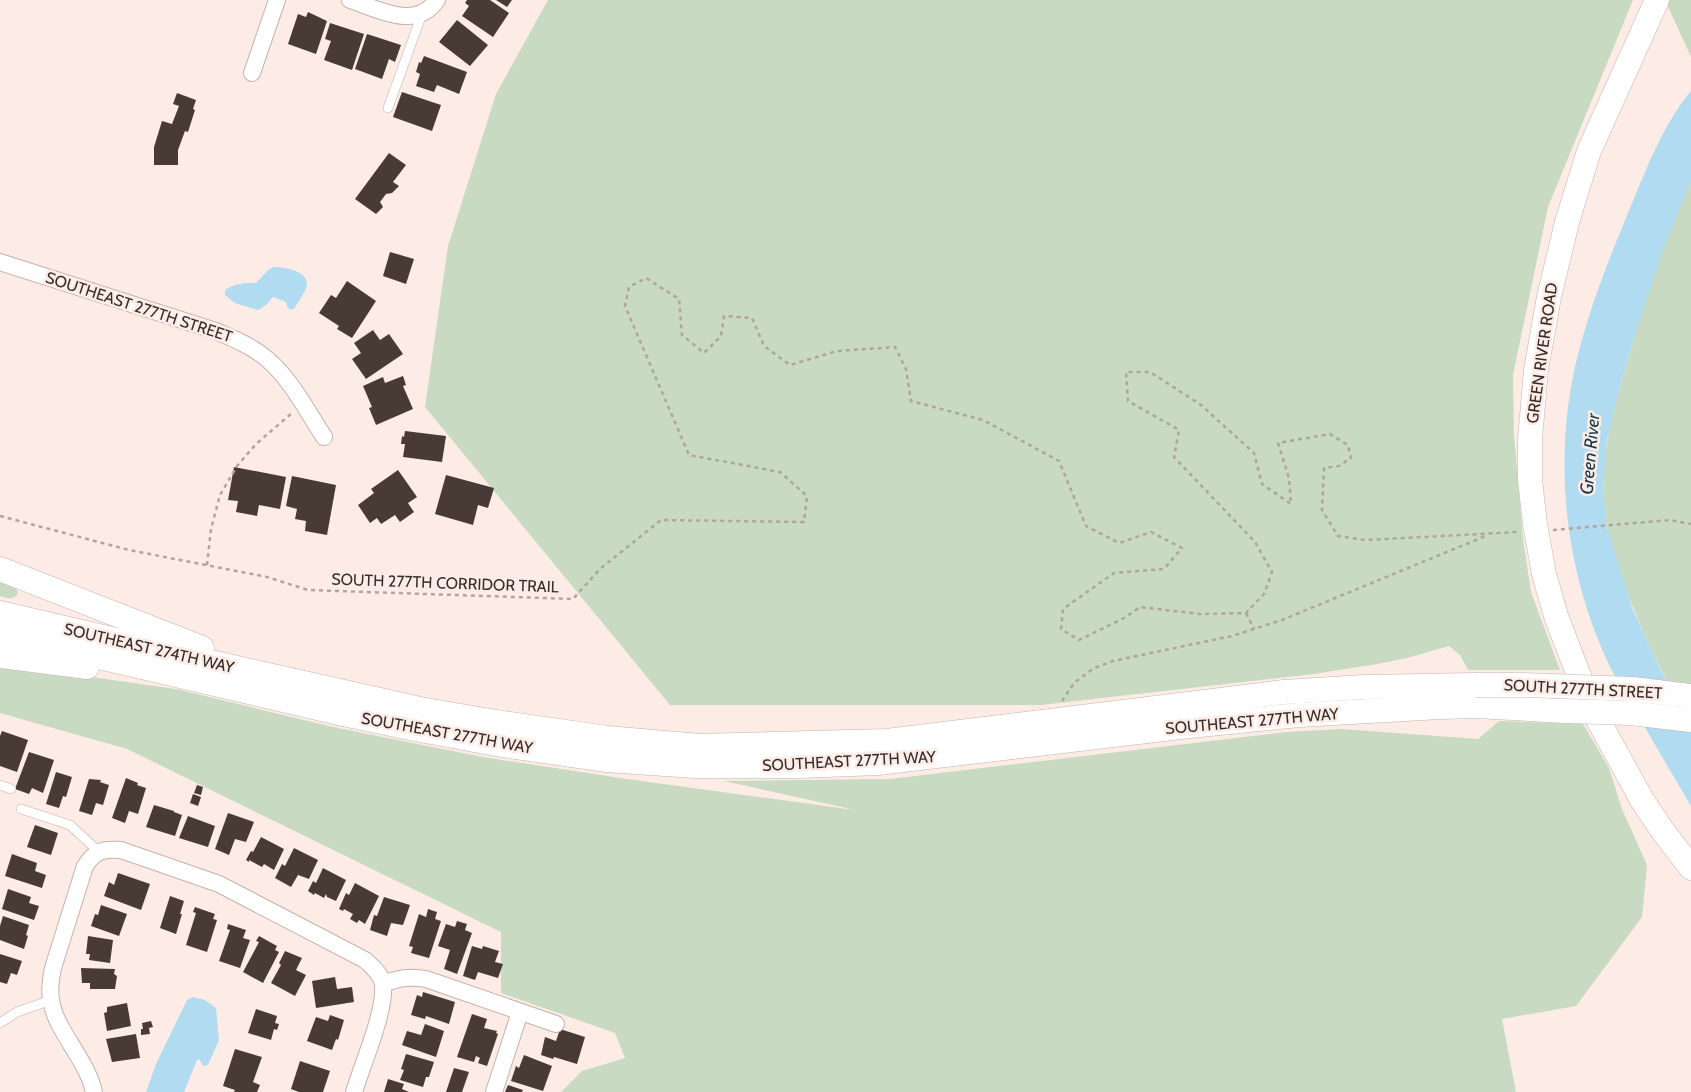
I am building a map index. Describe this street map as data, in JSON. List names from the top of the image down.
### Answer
{
  "streets": {
    "main road": [
      "GREEN RIVER ROAD",
      "SOUTHEAST 274TH WAY",
      "SOUTH 277TH STREET",
      "SOUTHEAST 277TH WAY"
    ],
    "street": ["SOUTHEAST 277TH STREET"],
    "path": ["SOUTH 277TH CORRIDOR TRAIL"]
  },
  "crossings": [
    ["SOUTHEAST 274TH WAY", "SOUTHEAST 277TH WAY"],
    ["SOUTH 277TH STREET", "SOUTHEAST 277TH WAY"]
  ],
  "water": ["Green River"]
}
